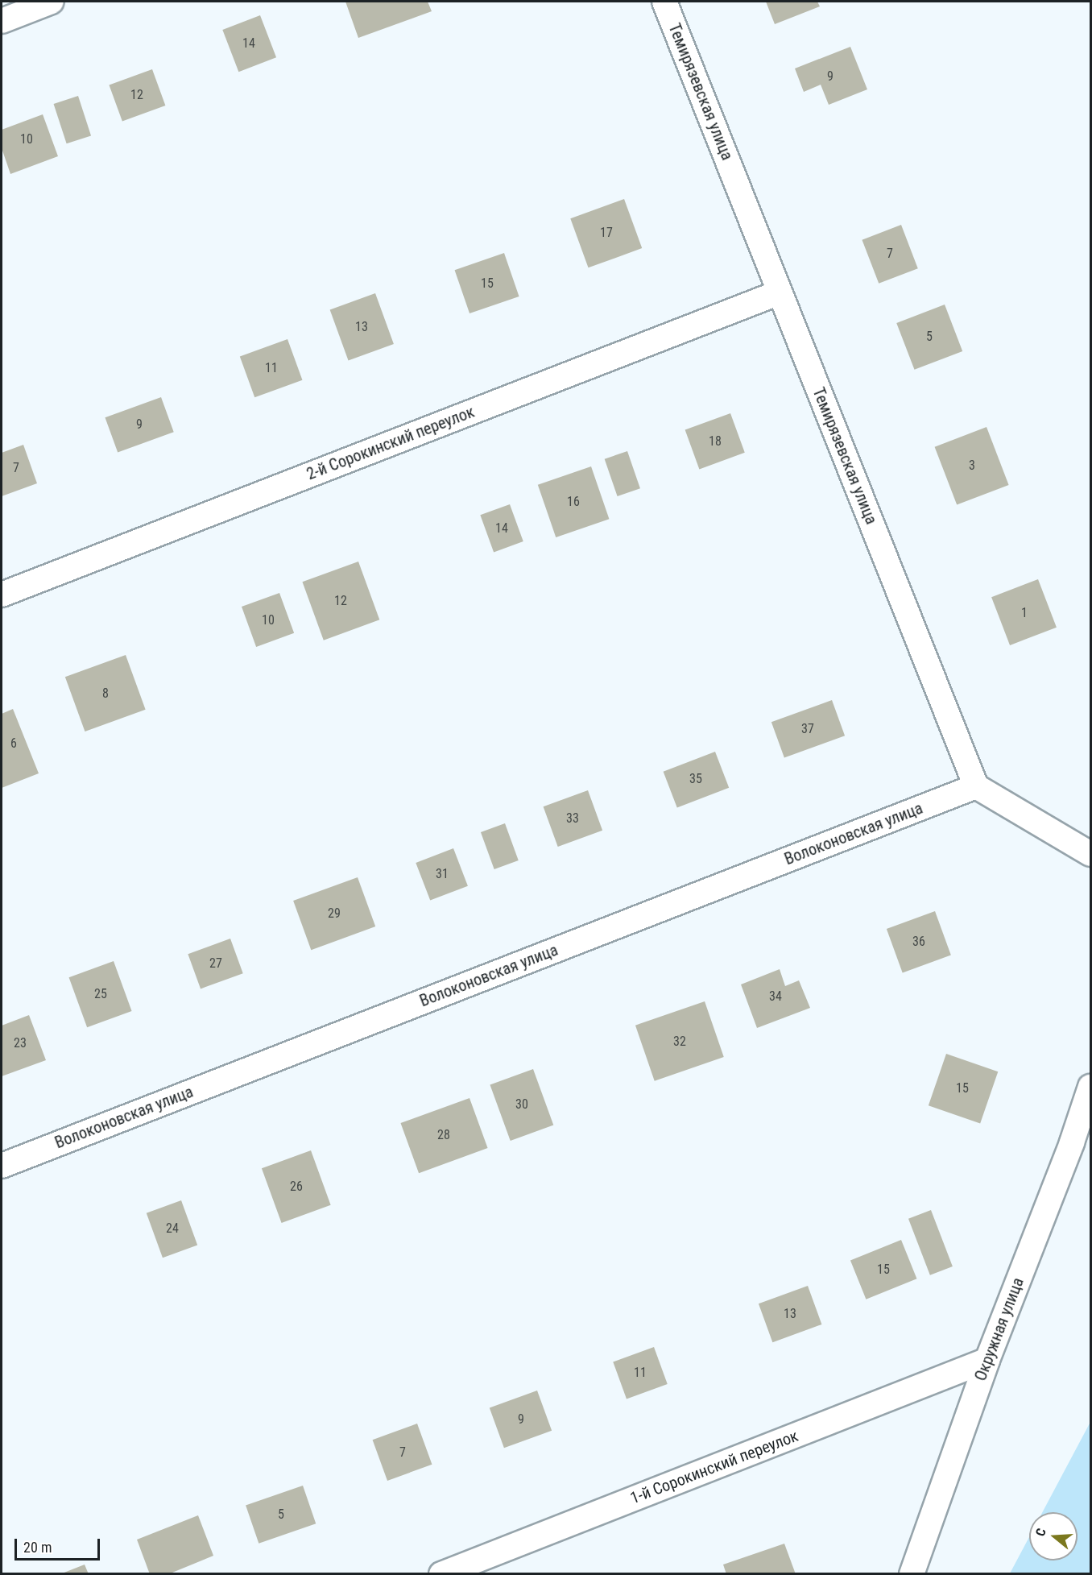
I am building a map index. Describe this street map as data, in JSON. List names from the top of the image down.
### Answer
{
  "streets": {
    "street": [
      "Темирязевская улица",
      "2-й Сорокинский переулок",
      "Волоконовская улица",
      "Окружная улица",
      "1-й Сорокинский переулок"
    ]
  },
  "crossings": [
    ["Темирязевская улица", "2-й Сорокинский переулок"],
    ["Темирязевская улица", "Волоконовская улица"],
    ["Окружная улица", "1-й Сорокинский переулок"]
  ],
  "house_numbers": [
    "14",
    "9",
    "12",
    "10",
    "17",
    "7",
    "15",
    "13",
    "5",
    "11",
    "9",
    "18",
    "3",
    "7",
    "16",
    "14",
    "12",
    "1",
    "10",
    "8",
    "37",
    "6",
    "35",
    "33",
    "31",
    "29",
    "36",
    "27",
    "25",
    "34",
    "32",
    "23",
    "15",
    "30",
    "28",
    "26",
    "24",
    "15",
    "13",
    "11",
    "9",
    "7",
    "5"
  ],
  "scale_bar": "20 m",
  "north": "left"
}
